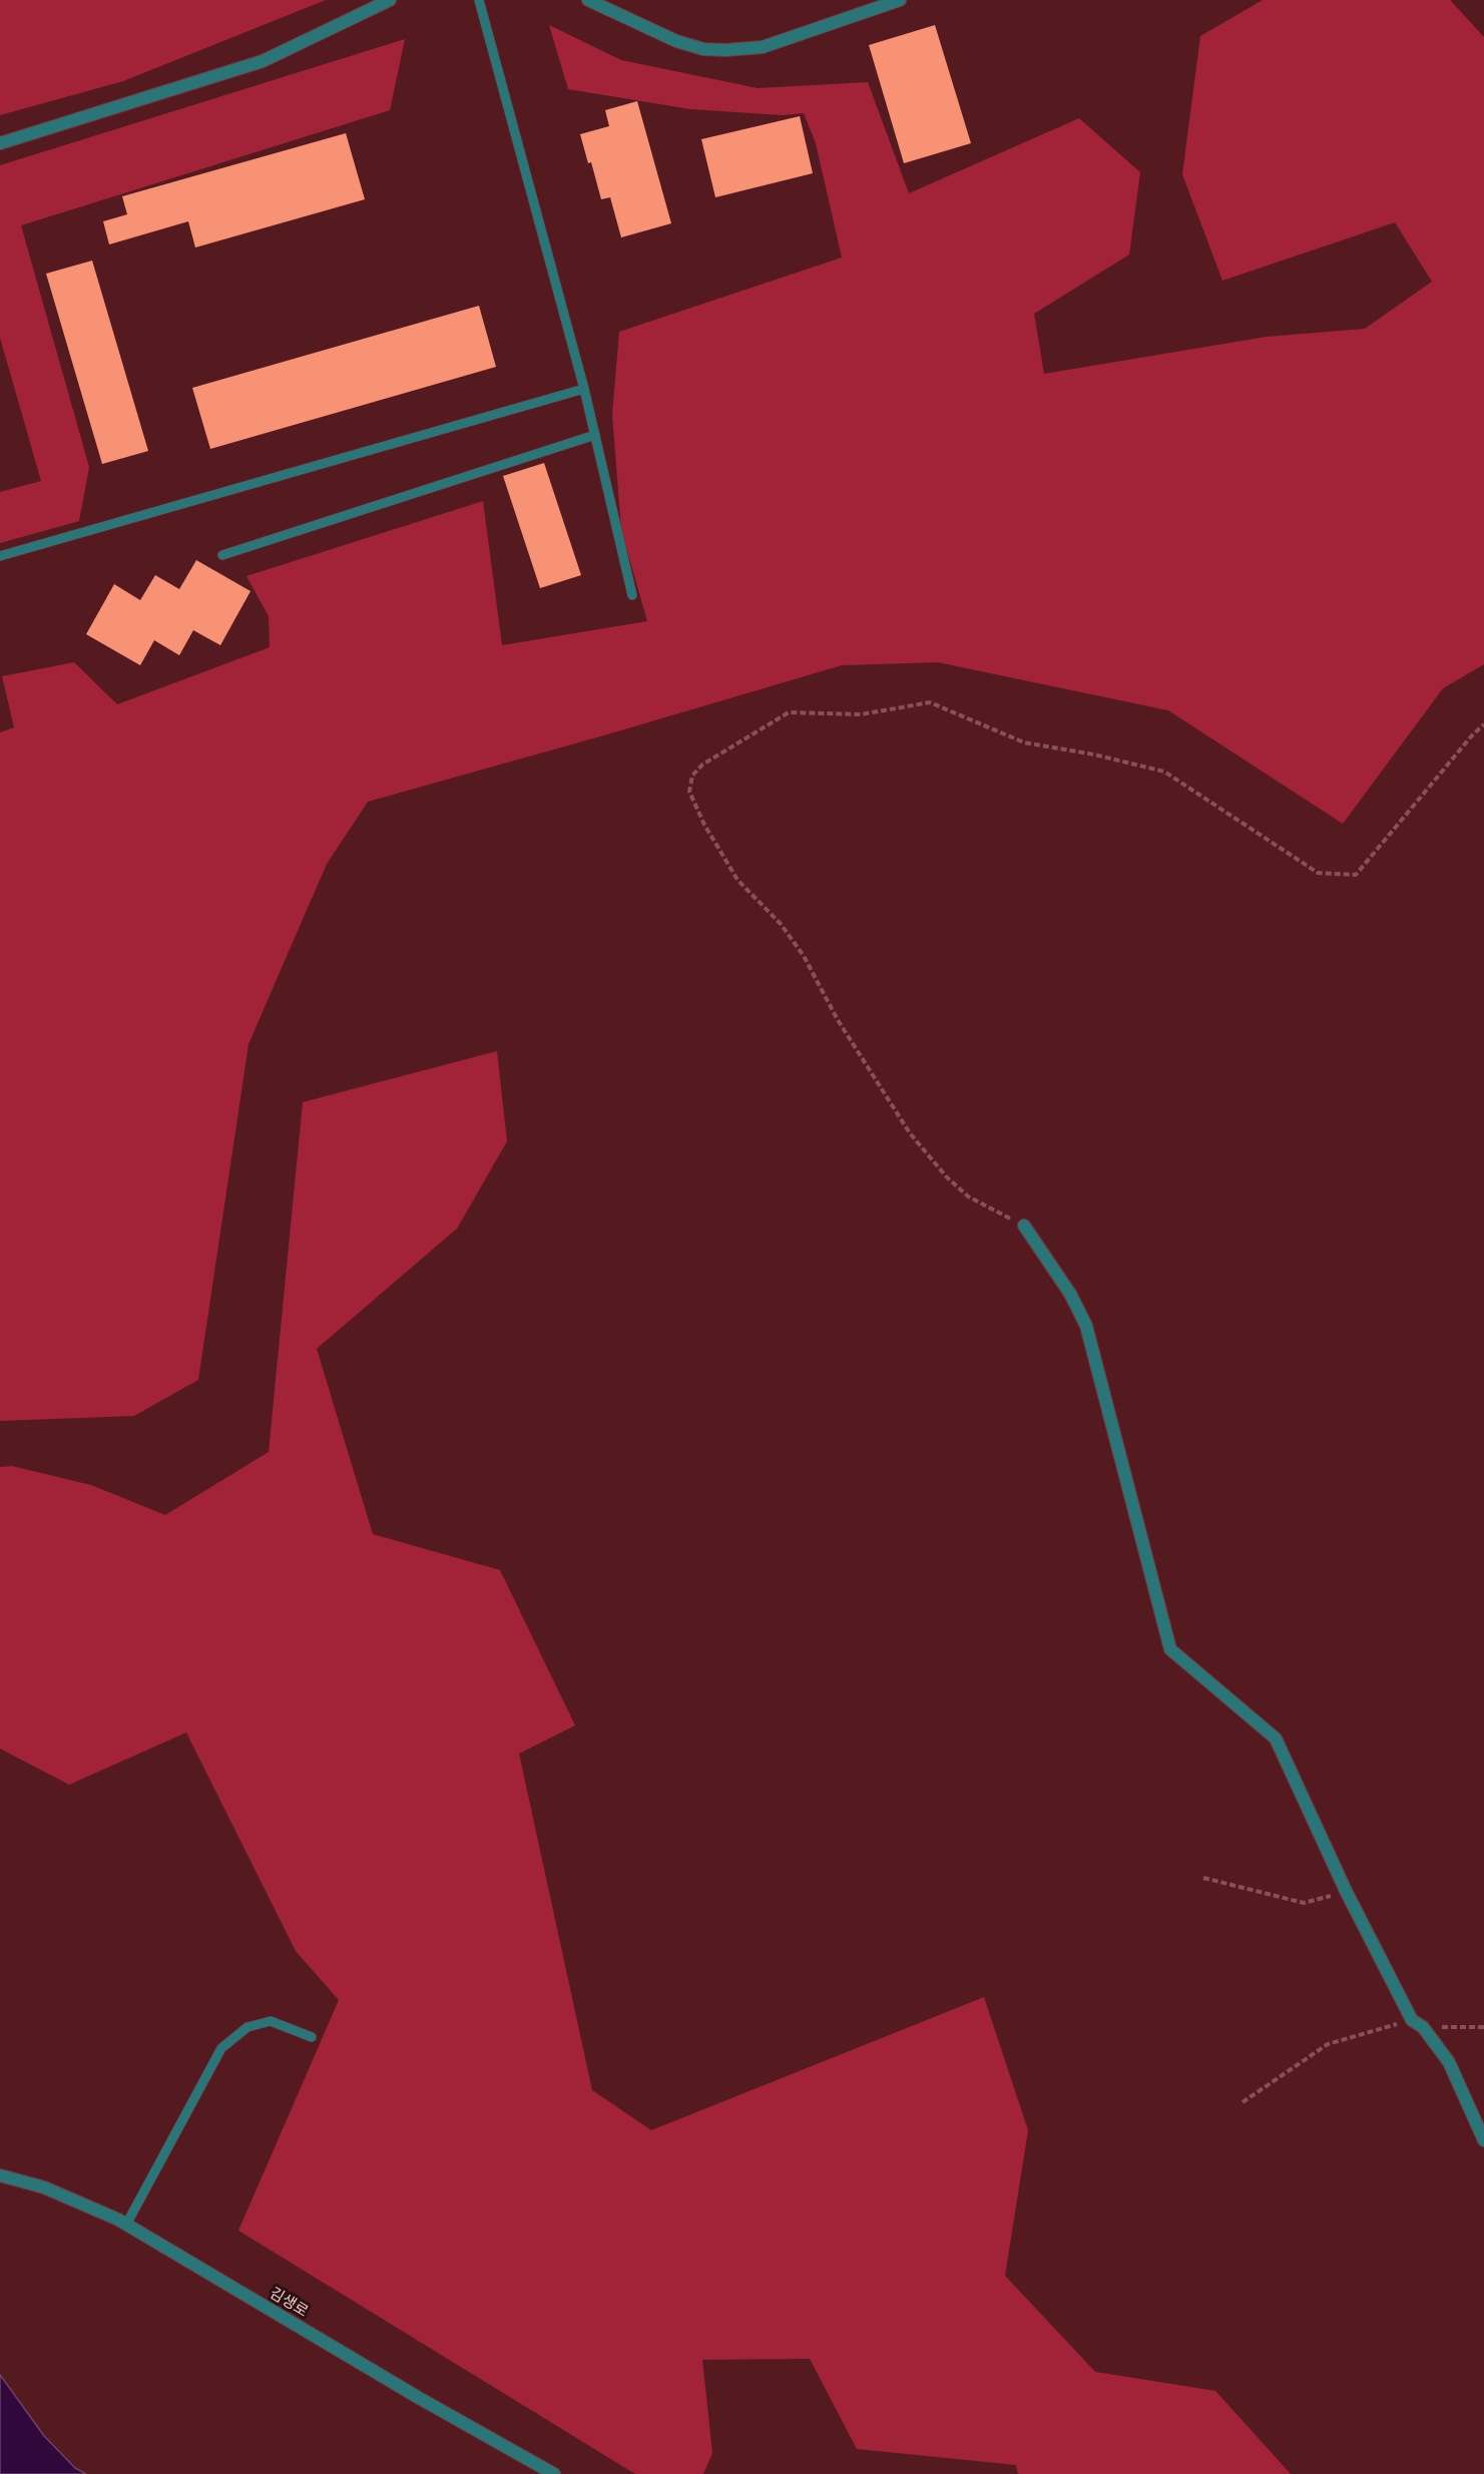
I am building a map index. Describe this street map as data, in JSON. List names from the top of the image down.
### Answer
{
  "streets": {
    "street": ["김생로"]
  }
}
